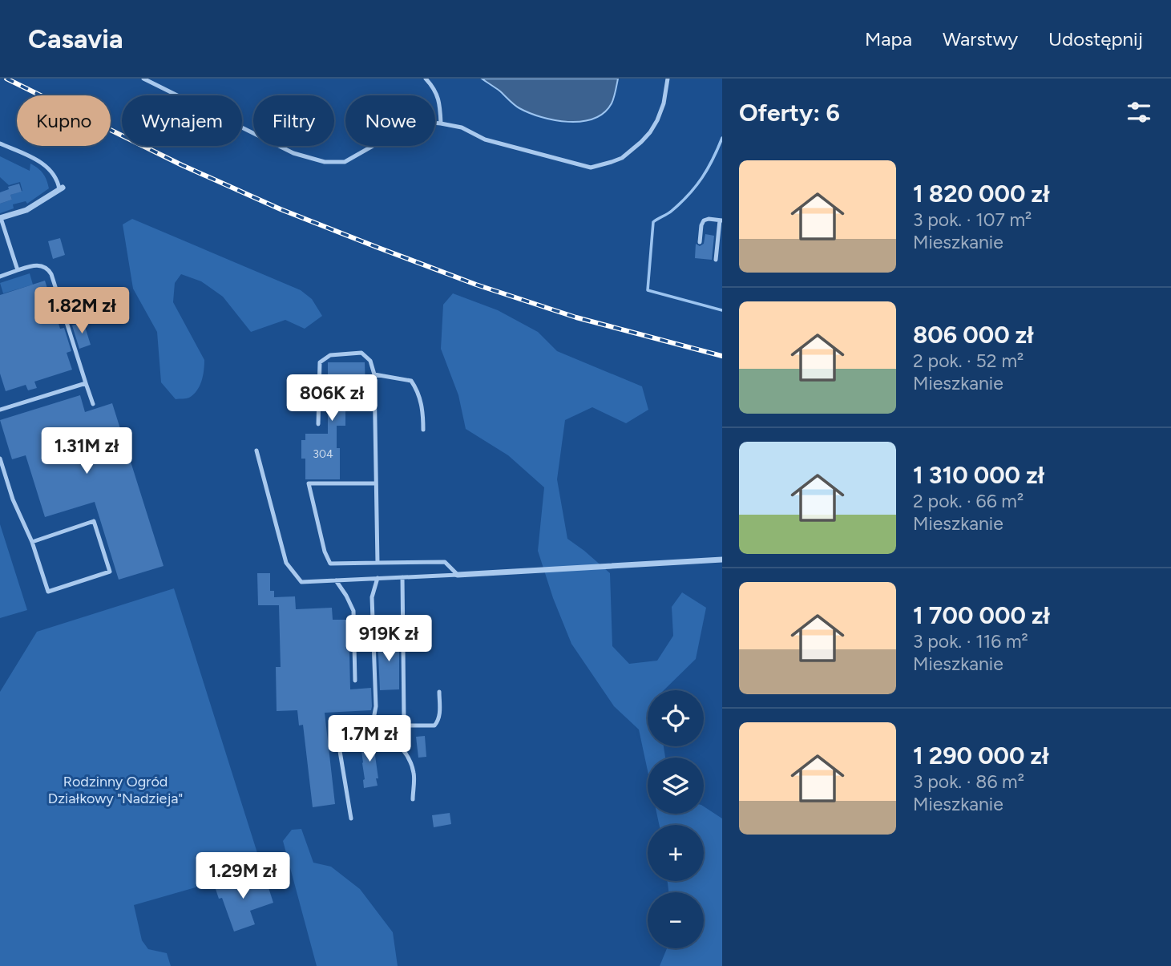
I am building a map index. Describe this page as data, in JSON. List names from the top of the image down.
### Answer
{
  "parks": ["Rodzinny Ogród Działkowy \"Nadzieja\""],
  "house_numbers": ["304"],
  "page": {
    "header": "Casavia",
    "nav": ["Mapa", "Warstwy", "Udostępnij"],
    "heading": "Oferty: 6",
    "chip": [
      "Kupno",
      "Wynajem",
      "Filtry",
      "Nowe"
    ],
    "list": [
      {
        "name": "1 820 000 zł",
        "note": "3 pok. · 107 m² · Mieszkanie"
      },
      {
        "name": "806 000 zł",
        "note": "2 pok. · 52 m² · Mieszkanie"
      },
      {
        "name": "1 310 000 zł",
        "note": "2 pok. · 66 m² · Mieszkanie"
      },
      {
        "name": "1 700 000 zł",
        "note": "3 pok. · 116 m² · Mieszkanie"
      },
      {
        "name": "1 290 000 zł",
        "note": "3 pok. · 86 m² · Mieszkanie"
      }
    ],
    "price": [
      "1.82M zł",
      "806K zł",
      "1.31M zł",
      "919K zł",
      "1.7M zł",
      "1.29M zł"
    ],
    "map_buttons": ["+", "−"]
  }
}
